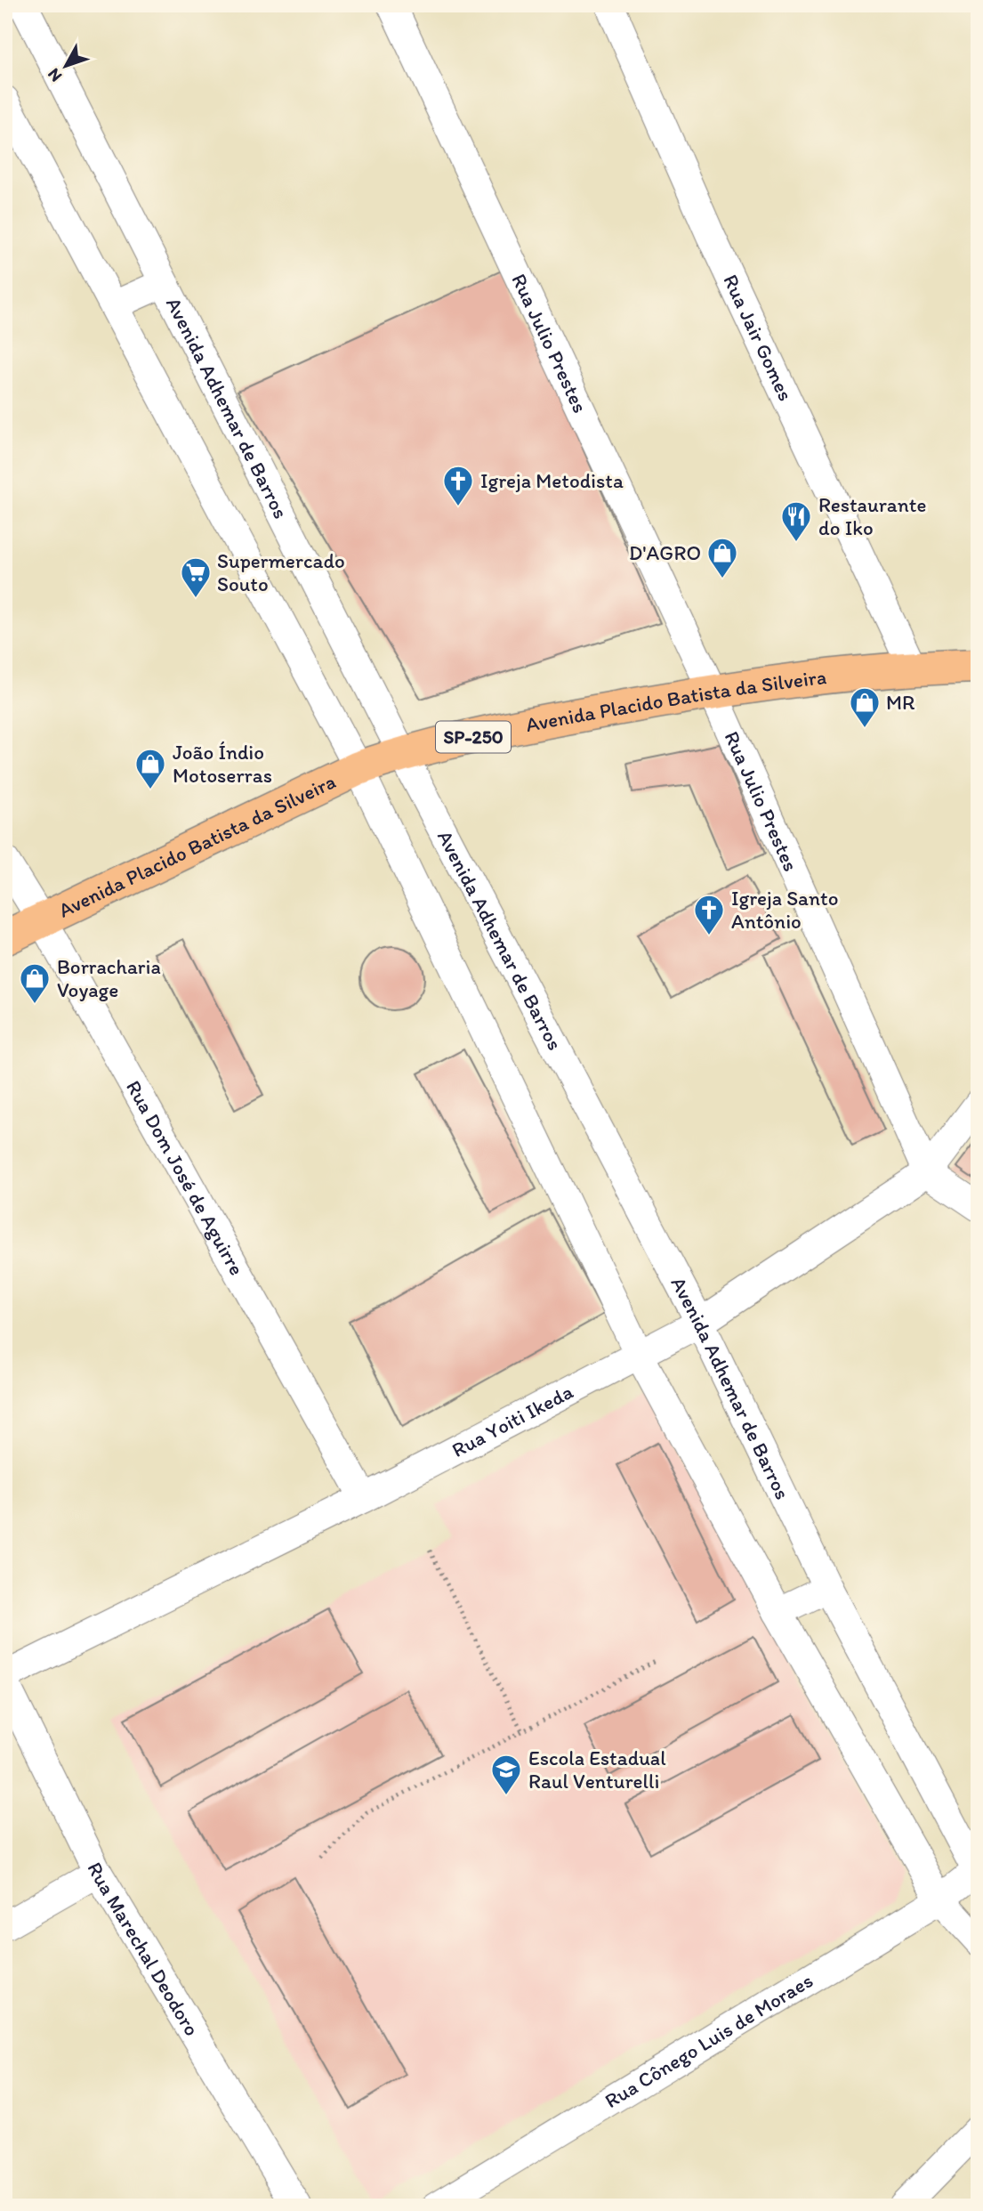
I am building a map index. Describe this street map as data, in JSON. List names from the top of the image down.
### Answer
{
  "streets": {
    "main road": ["Avenida Placido Batista da Silveira", "SP-250"],
    "street": [
      "Rua Jair Gomes",
      "Rua Julio Prestes",
      "Avenida Adhemar de Barros",
      "Rua Dom José de Aguirre",
      "Rua Yoiti Ikeda",
      "Rua Marechal Deodoro",
      "Rua Cônego Luis de Moraes"
    ]
  },
  "crossings": [
    ["Rua Jair Gomes", "Avenida Placido Batista da Silveira"],
    ["Rua Julio Prestes", "Avenida Placido Batista da Silveira"],
    ["Rua Julio Prestes", "Rua Yoiti Ikeda"],
    ["Avenida Adhemar de Barros", "Avenida Placido Batista da Silveira"],
    ["Avenida Adhemar de Barros", "Rua Yoiti Ikeda"],
    ["Avenida Adhemar de Barros", "Rua Cônego Luis de Moraes"],
    ["Avenida Placido Batista da Silveira", "Rua Dom José de Aguirre"],
    ["Rua Dom José de Aguirre", "Rua Yoiti Ikeda"]
  ],
  "places": {
    "church": ["Igreja Metodista", "Igreja Santo Antônio"],
    "restaurant": ["Restaurante do Iko"],
    "shop": [
      "D'AGRO",
      "MR",
      "João Índio Motoserras",
      "Borracharia Voyage"
    ],
    "supermarket": ["Supermercado Souto"],
    "school or university": ["Escola Estadual Raul Venturelli"]
  },
  "north": "bottom left"
}
